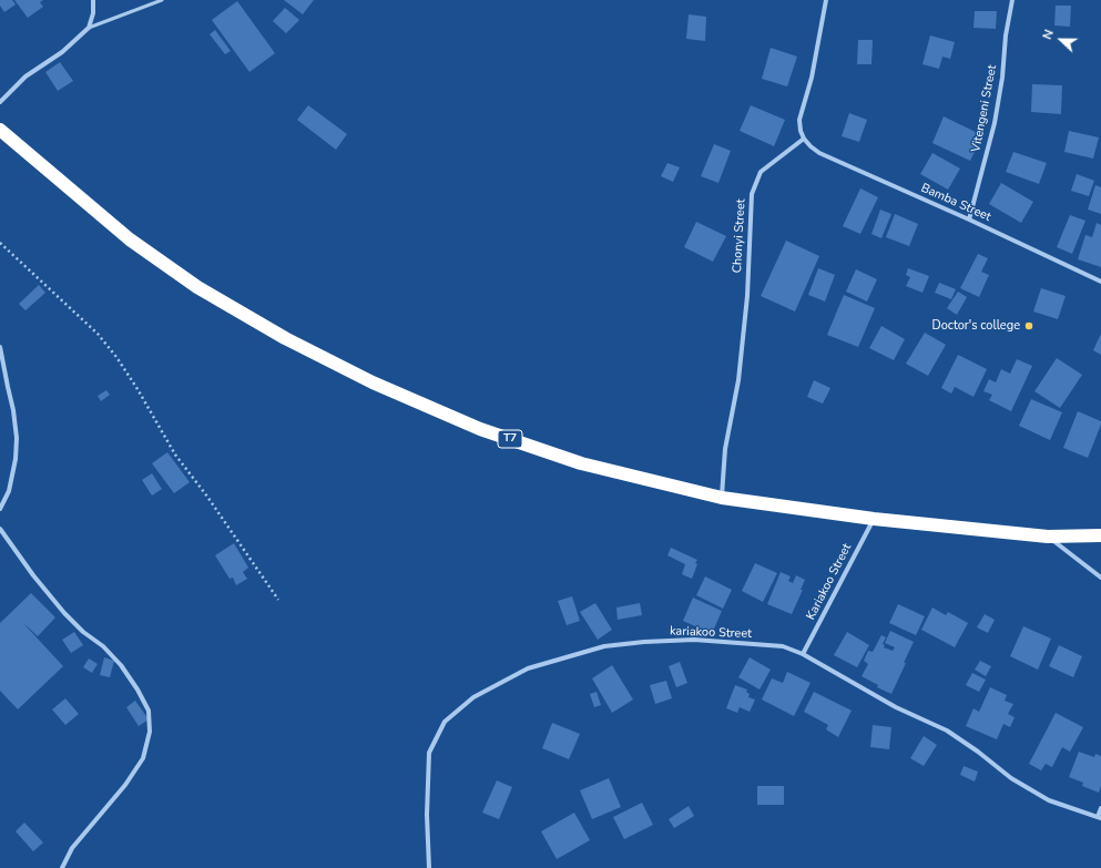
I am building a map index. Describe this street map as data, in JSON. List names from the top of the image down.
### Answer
{
  "streets": {
    "highway": ["T7"],
    "street": [
      "Vitengeni Street",
      "Bamba Street",
      "Chonyi Street",
      "Kariakoo Street",
      "kariakoo Street"
    ]
  },
  "crossings": [
    ["Vitengeni Street", "Bamba Street"],
    ["Bamba Street", "Chonyi Street"],
    ["Chonyi Street", "T7"],
    ["T7", "Kariakoo Street"],
    ["Kariakoo Street", "kariakoo Street"]
  ],
  "places": ["Doctor's college"],
  "north": "left"
}
